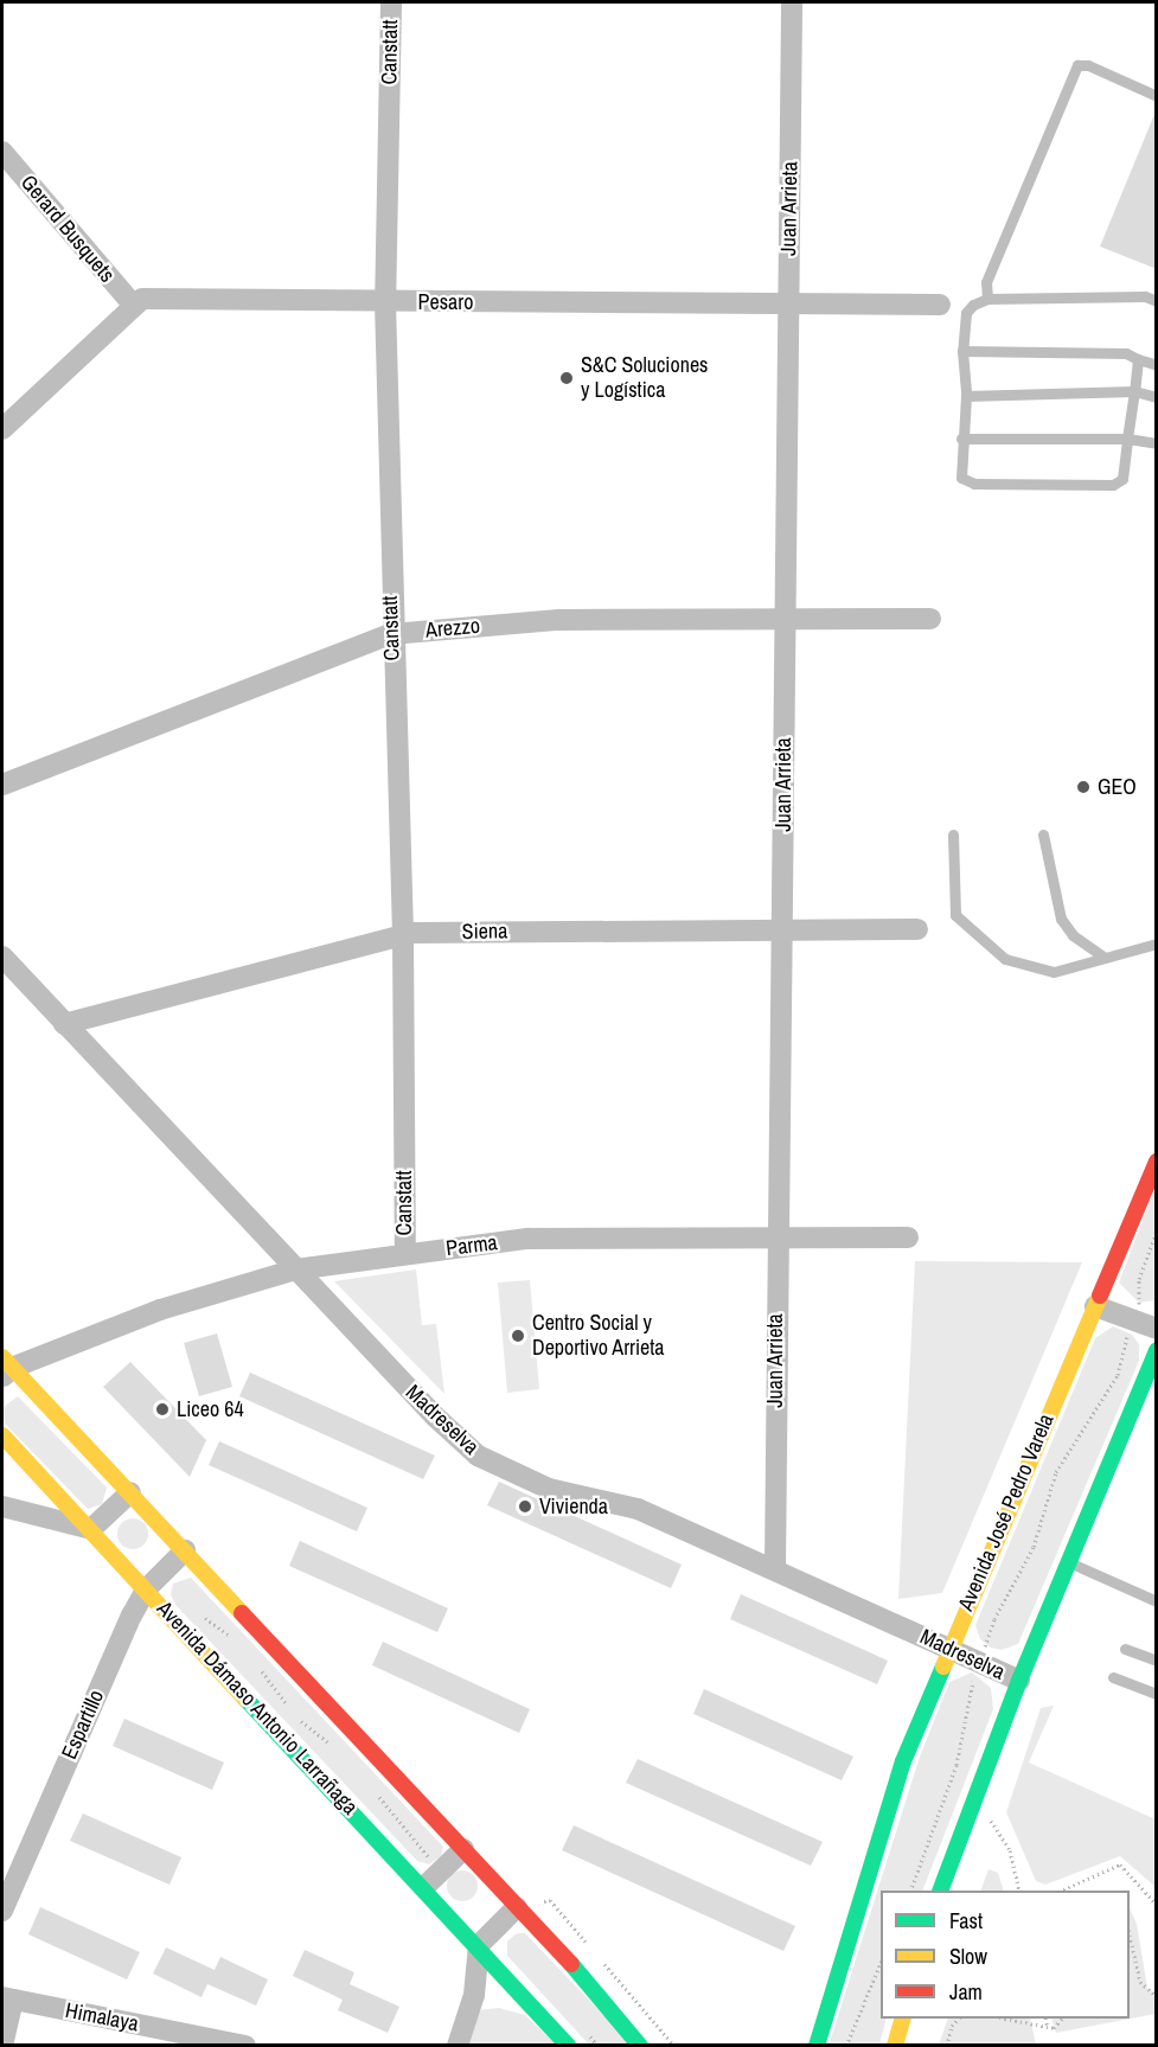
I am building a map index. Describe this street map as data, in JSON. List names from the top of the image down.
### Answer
{
  "streets": {
    "street": [
      "Canstatt",
      "Juan Arrieta",
      "Gerard Busquets",
      "Pesaro",
      "Arezzo",
      "Siena",
      "Parma",
      "Madreselva",
      "Avenida José Pedro Varela",
      "Avenida Dámaso Antonio Larrañaga",
      "Espartillo",
      "Himalaya"
    ]
  },
  "crossings": [
    ["Canstatt", "Pesaro"],
    ["Canstatt", "Arezzo"],
    ["Canstatt", "Siena"],
    ["Canstatt", "Parma"],
    ["Juan Arrieta", "Pesaro"],
    ["Juan Arrieta", "Arezzo"],
    ["Juan Arrieta", "Siena"],
    ["Juan Arrieta", "Parma"],
    ["Juan Arrieta", "Madreselva"],
    ["Gerard Busquets", "Pesaro"],
    ["Siena", "Madreselva"],
    ["Parma", "Madreselva"],
    ["Madreselva", "Avenida José Pedro Varela"],
    ["Avenida Dámaso Antonio Larrañaga", "Espartillo"]
  ],
  "places": [
    "S&C Soluciones y Logística",
    "GEO",
    "Centro Social y Deportivo Arrieta",
    "Liceo 64",
    "Vivienda"
  ],
  "legend": ["Fast", "Slow", "Jam"]
}
